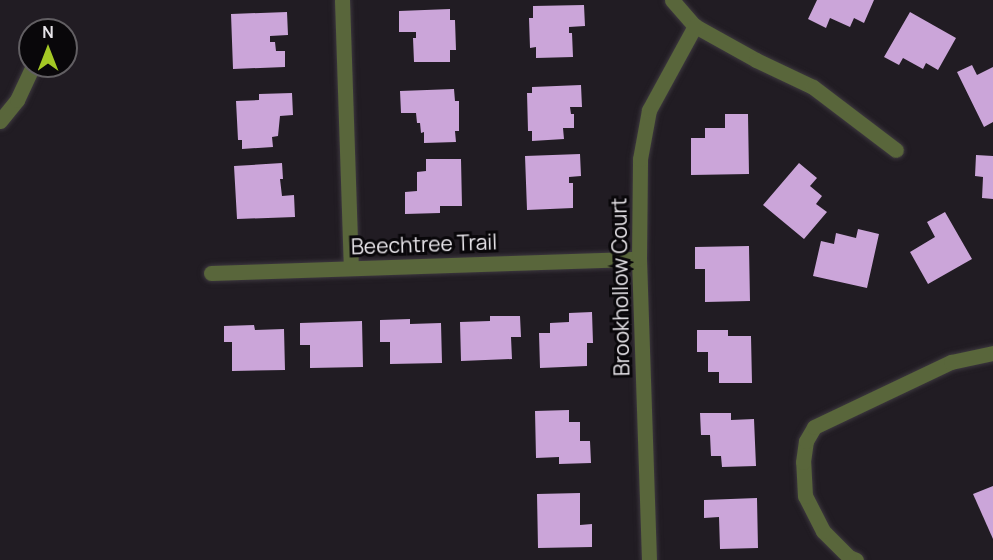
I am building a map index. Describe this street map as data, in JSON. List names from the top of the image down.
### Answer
{
  "streets": {
    "street": ["Beechtree Trail", "Brookhollow Court"]
  },
  "crossings": [
    ["Beechtree Trail", "Brookhollow Court"]
  ],
  "north": "top"
}
